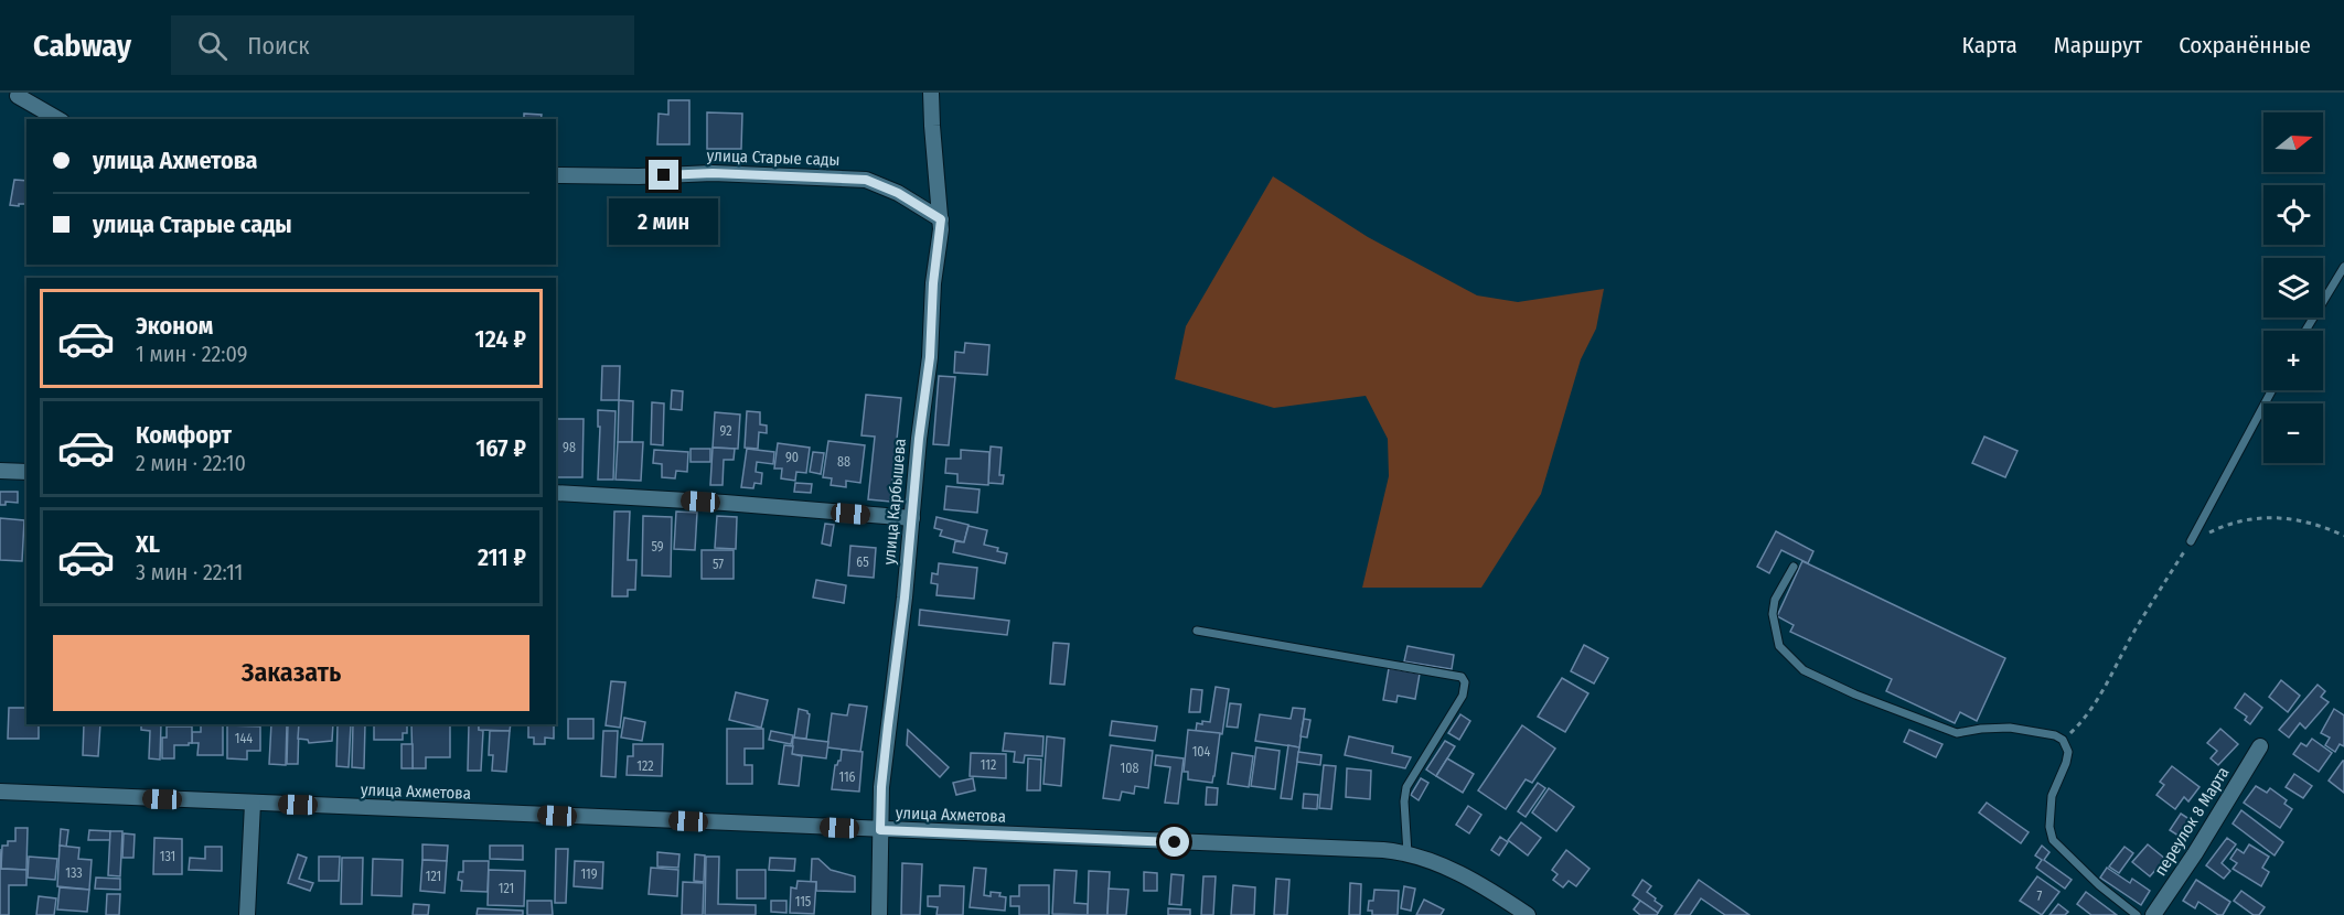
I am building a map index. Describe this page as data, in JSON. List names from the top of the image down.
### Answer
{
  "streets": {
    "street": [
      "улица Старые сады",
      "улица Карбышева",
      "улица Ахметова",
      "переулок 8 Марта"
    ]
  },
  "crossings": [
    ["улица Старые сады", "улица Карбышева"],
    ["улица Карбышева", "улица Ахметова"]
  ],
  "house_numbers": [
    "92",
    "98",
    "90",
    "88",
    "59",
    "65",
    "57",
    "144",
    "104",
    "112",
    "122",
    "108",
    "116",
    "131",
    "133",
    "119",
    "121",
    "121",
    "7",
    "115"
  ],
  "north": "right",
  "page": {
    "header": "Cabway",
    "search": "Поиск",
    "nav": ["Карта", "Маршрут", "Сохранённые"],
    "map_buttons": ["+", "−"],
    "banner": ["улица Ахметова", "улица Старые сады"],
    "bubble": "2 мин",
    "list": [
      {
        "name": "Эконом",
        "note": "1 мин · 22:09",
        "value": "124 ₽"
      },
      {
        "name": "Комфорт",
        "note": "2 мин · 22:10",
        "value": "167 ₽"
      },
      {
        "name": "XL",
        "note": "3 мин · 22:11",
        "value": "211 ₽"
      }
    ],
    "buttons": "Заказать"
  }
}
